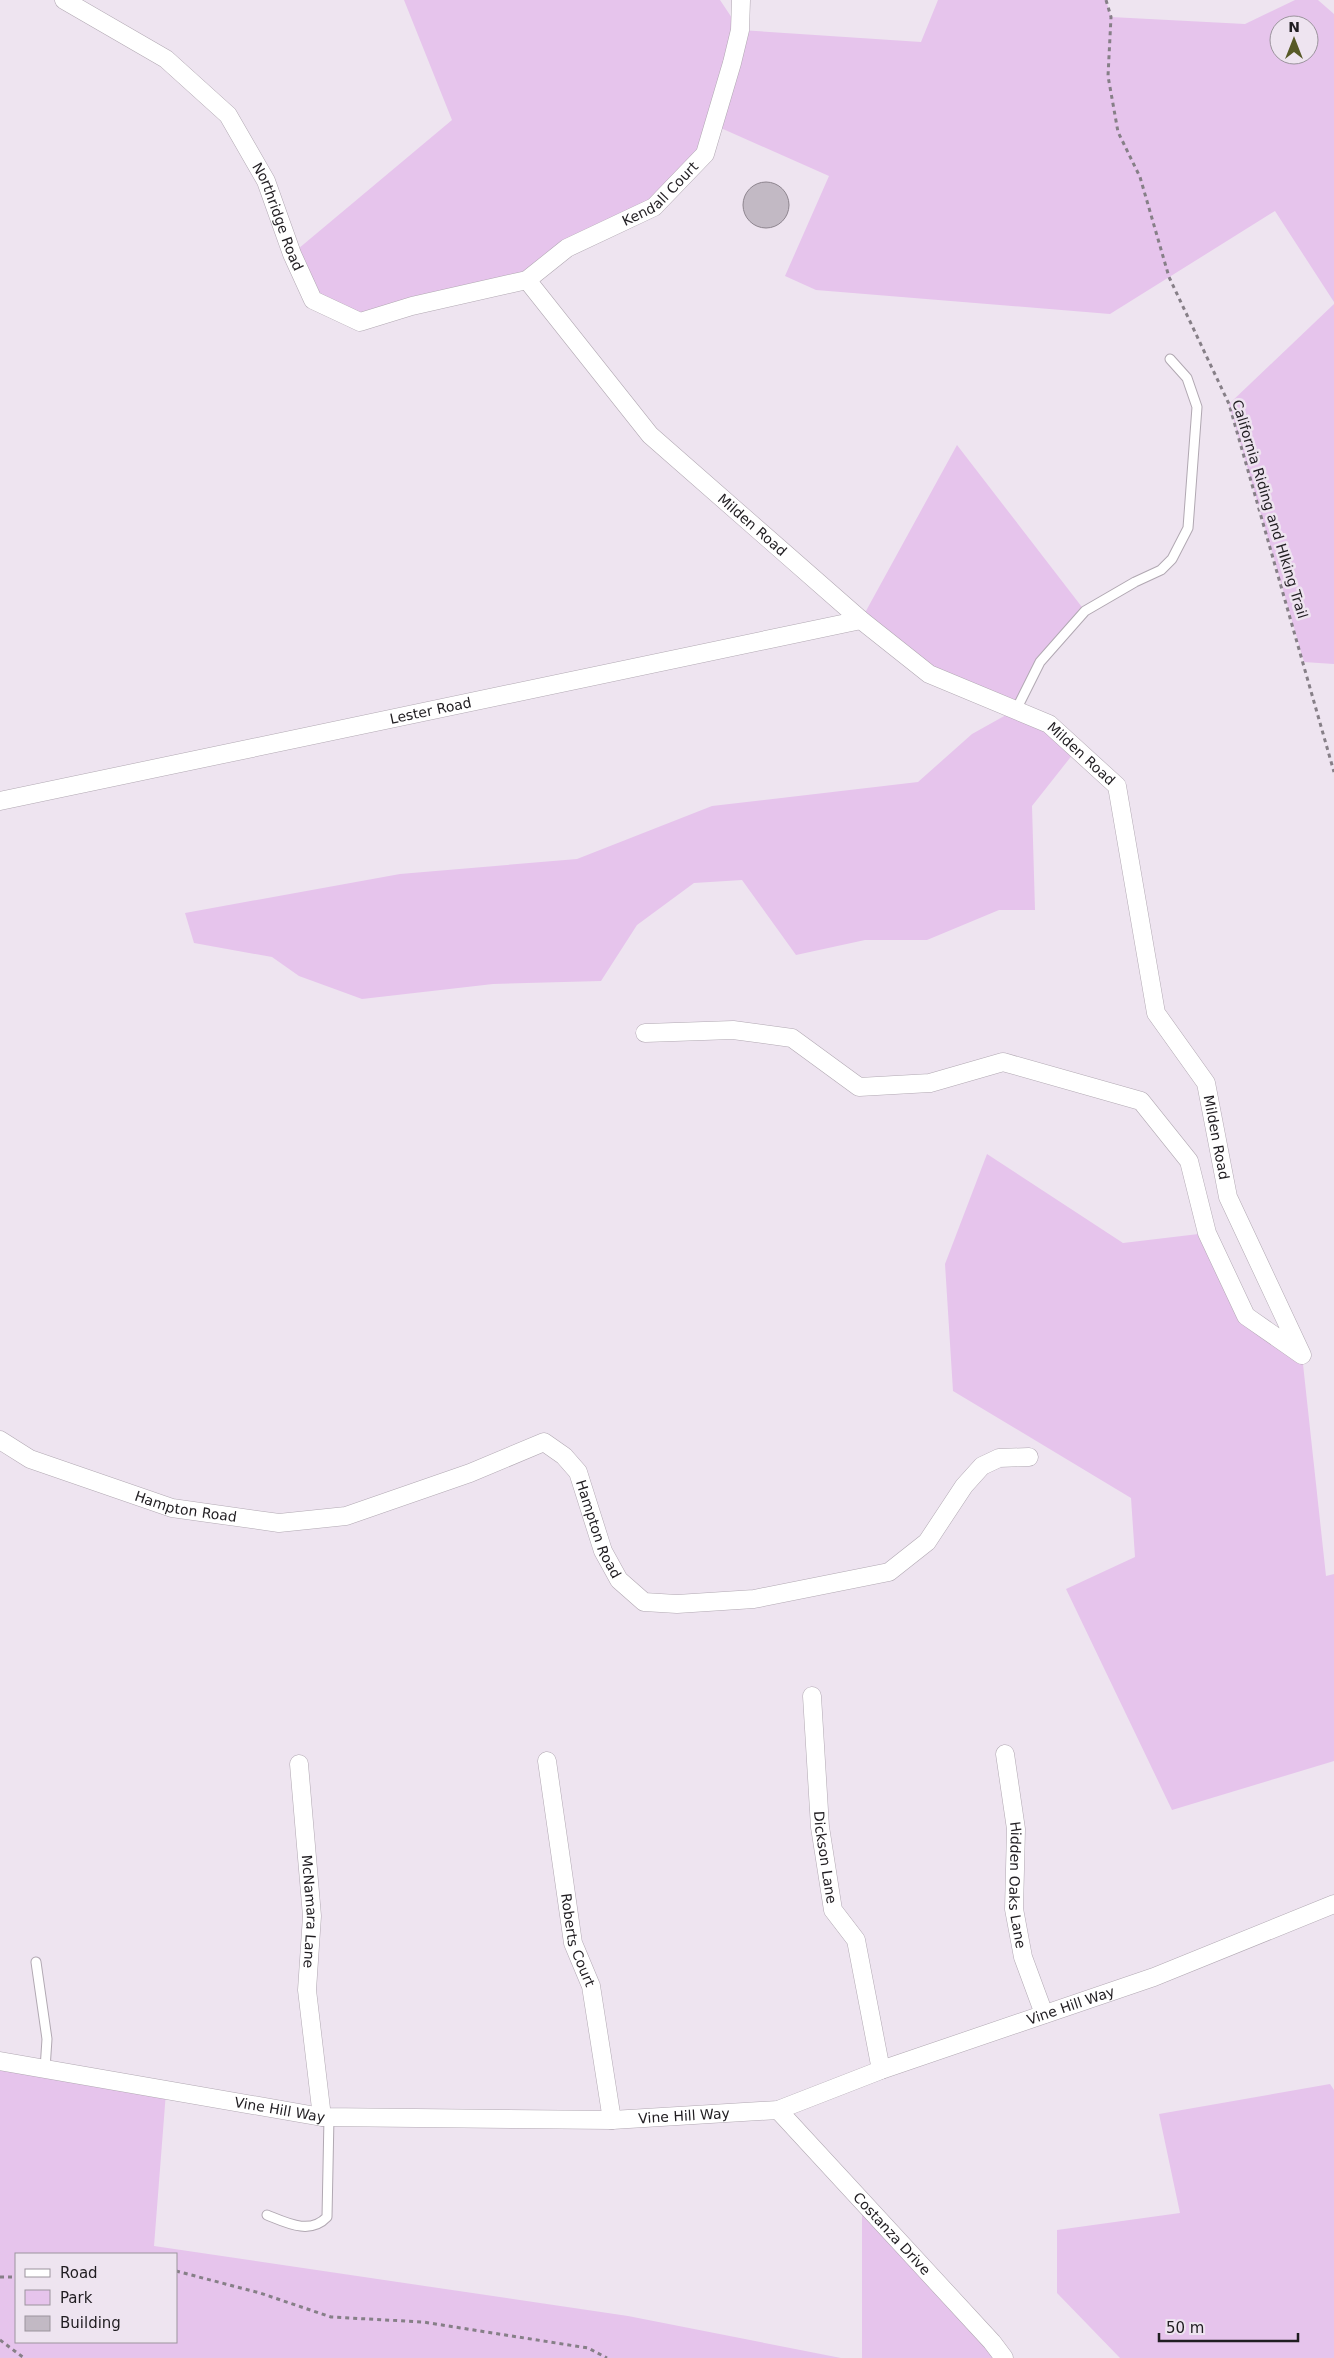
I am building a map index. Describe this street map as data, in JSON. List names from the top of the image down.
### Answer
{
  "streets": {
    "street": [
      "Kendall Court",
      "Northridge Road",
      "Milden Road",
      "Lester Road",
      "Hampton Road",
      "Dickson Lane",
      "Hidden Oaks Lane",
      "McNamara Lane",
      "Roberts Court",
      "Vine Hill Way",
      "Costanza Drive"
    ],
    "path": ["California Riding and HIking Trail"]
  },
  "crossings": [
    ["Kendall Court", "Northridge Road"],
    ["Kendall Court", "Milden Road"],
    ["Northridge Road", "Milden Road"],
    ["Milden Road", "Lester Road"],
    ["Dickson Lane", "Vine Hill Way"],
    ["Hidden Oaks Lane", "Vine Hill Way"],
    ["McNamara Lane", "Vine Hill Way"],
    ["Roberts Court", "Vine Hill Way"],
    ["Vine Hill Way", "Costanza Drive"]
  ],
  "legend": ["Road", "Park", "Building"],
  "scale_bar": "50 m",
  "north": "top"
}
